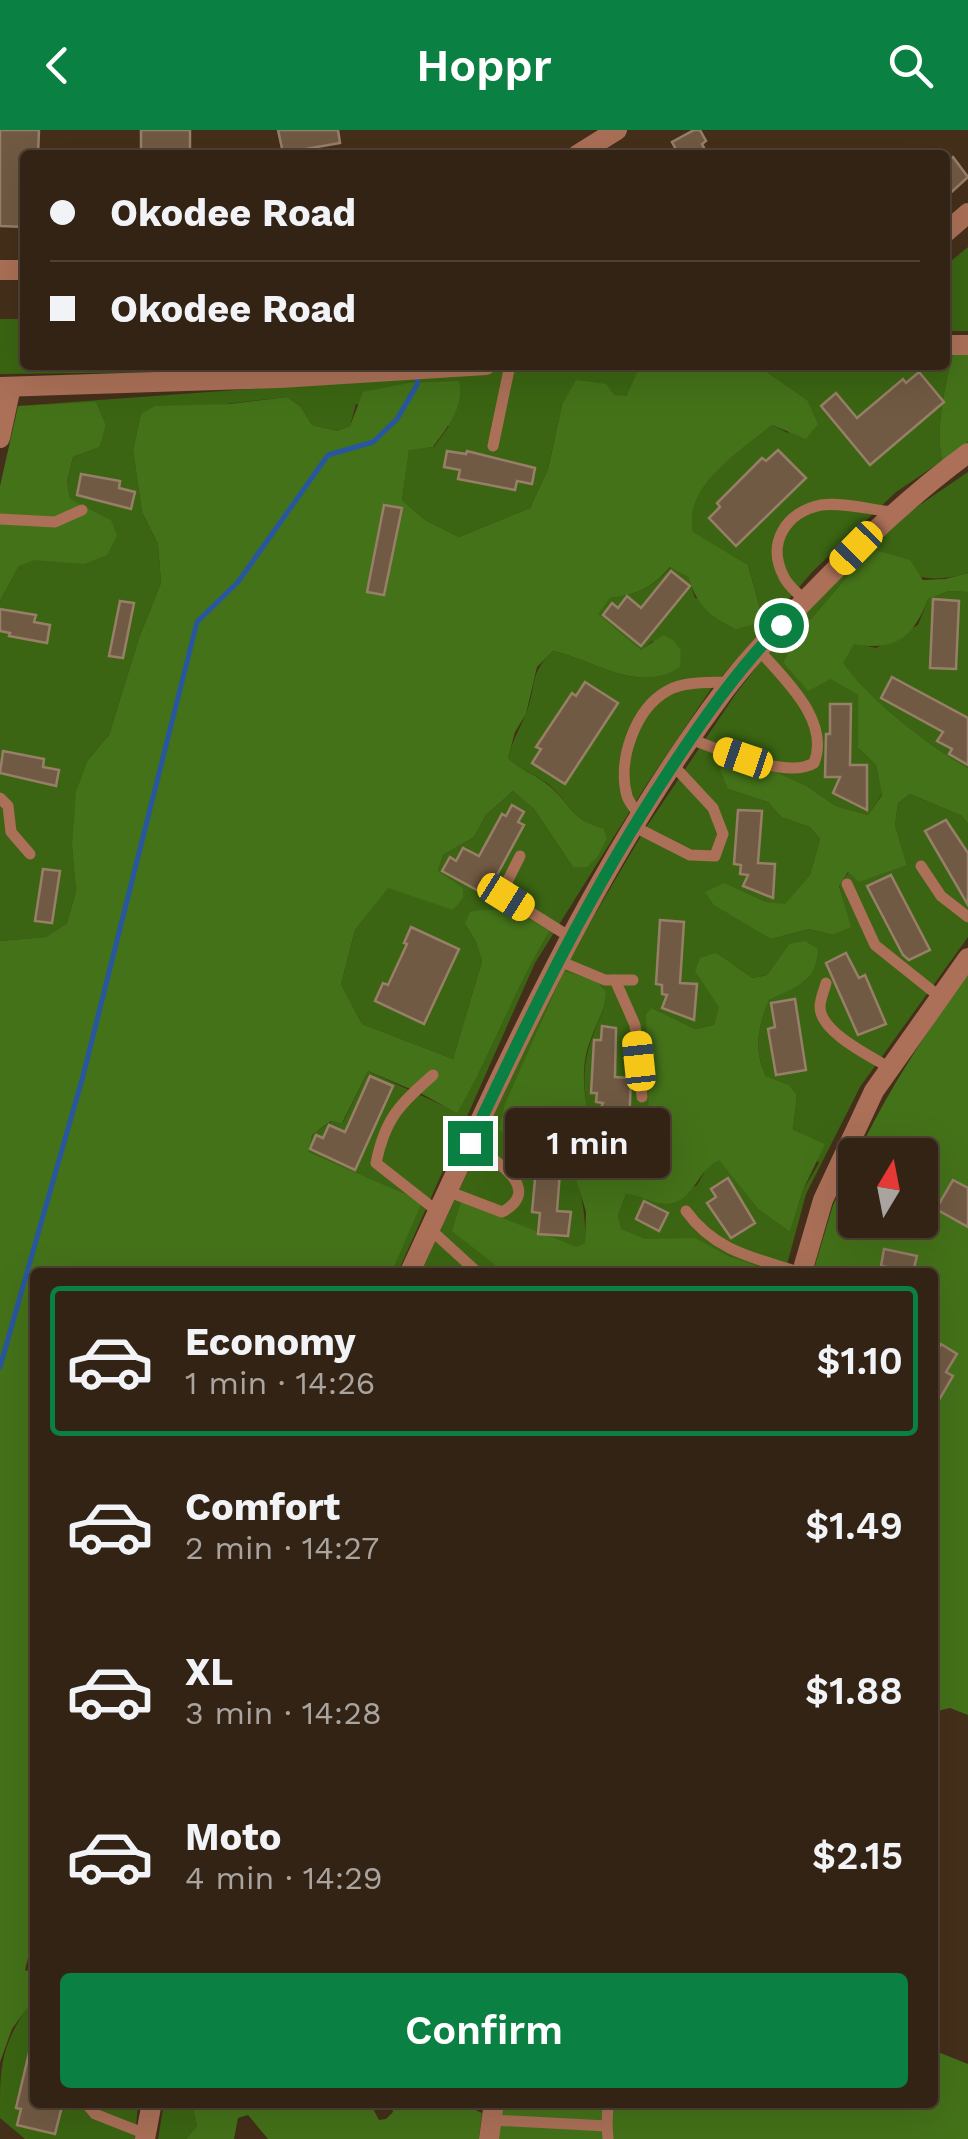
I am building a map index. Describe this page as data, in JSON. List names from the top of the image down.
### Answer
{
  "north": "top",
  "page": {
    "header": "Hoppr",
    "banner": ["Okodee Road", "Okodee Road"],
    "bubble": "1 min",
    "list": [
      {
        "name": "Economy",
        "note": "1 min · 14:26",
        "value": "$1.10"
      },
      {
        "name": "Comfort",
        "note": "2 min · 14:27",
        "value": "$1.49"
      },
      {
        "name": "XL",
        "note": "3 min · 14:28",
        "value": "$1.88"
      },
      {
        "name": "Moto",
        "note": "4 min · 14:29",
        "value": "$2.15"
      }
    ],
    "buttons": "Confirm"
  }
}
